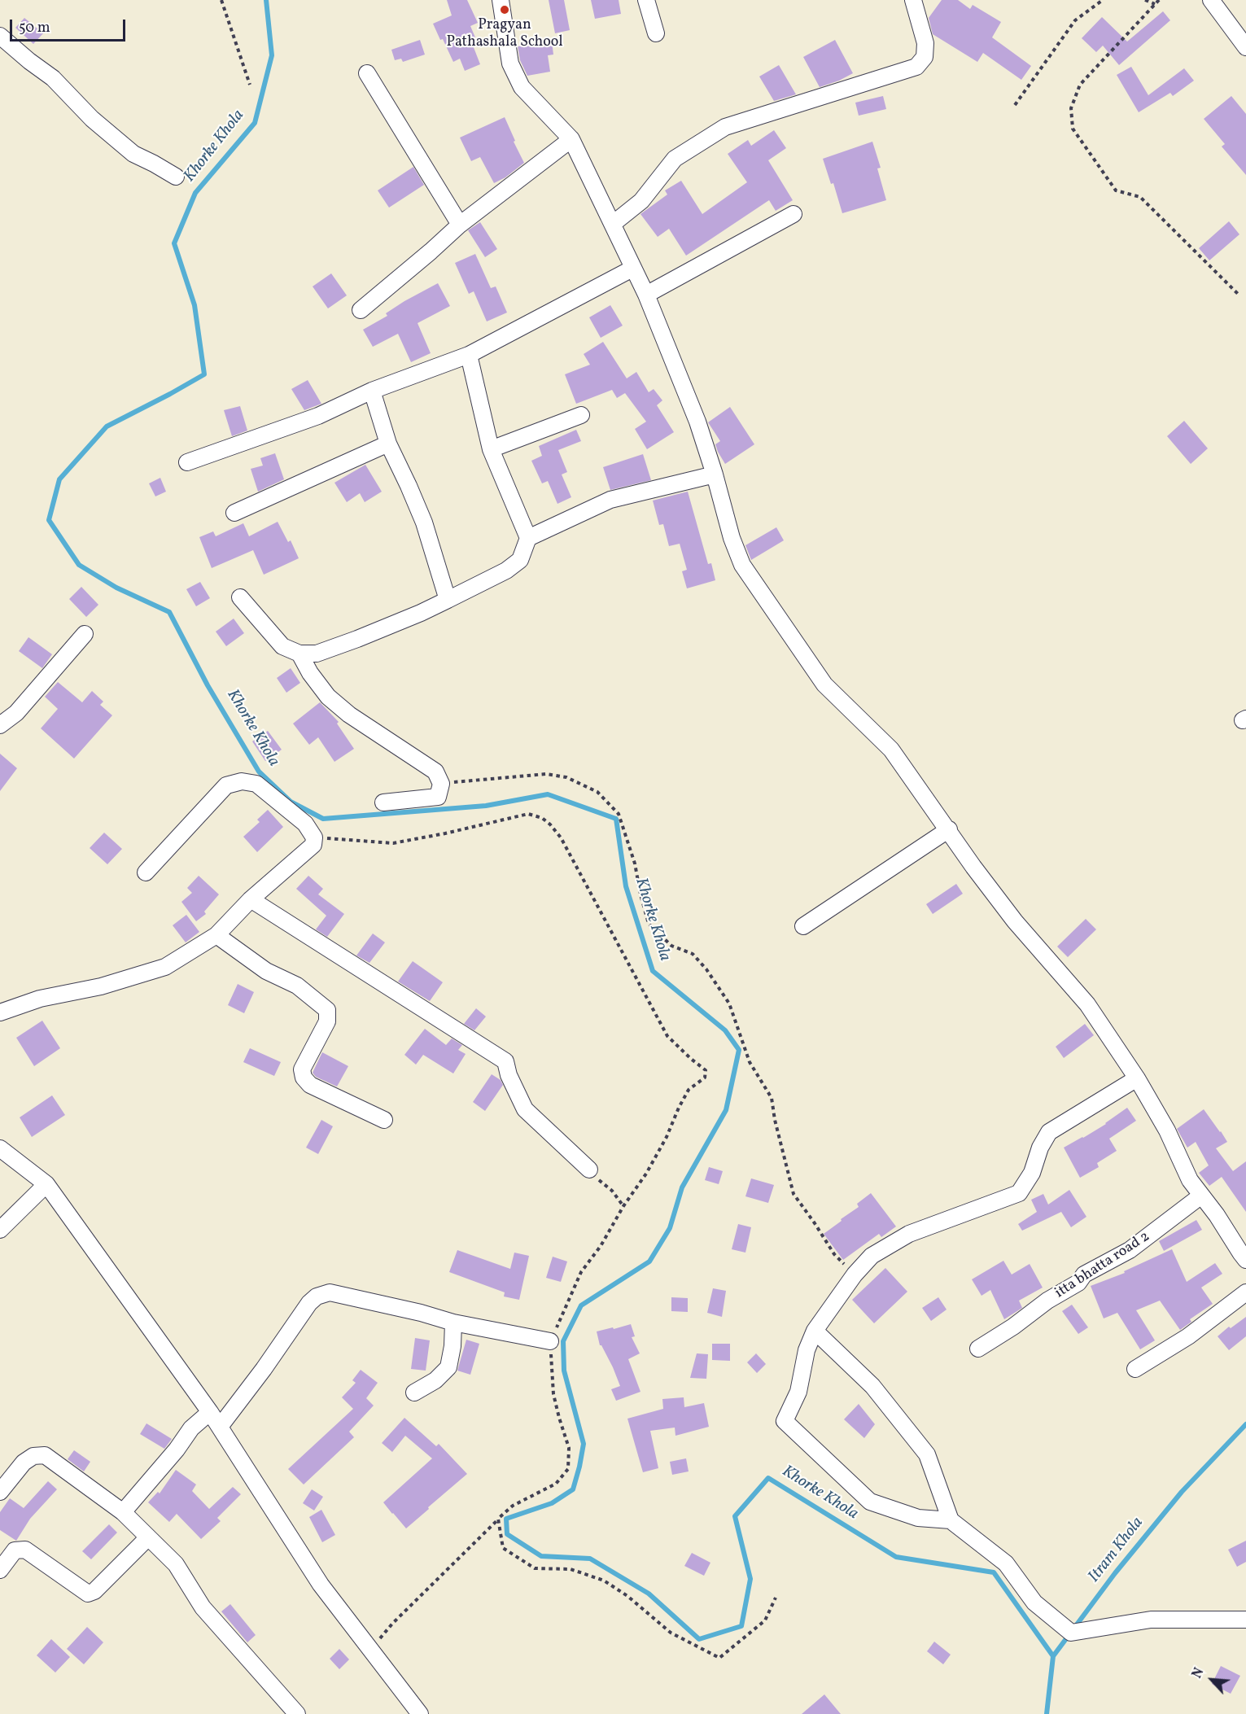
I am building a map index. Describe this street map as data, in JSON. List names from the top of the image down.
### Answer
{
  "streets": {
    "street": ["itta bhatta road 2"]
  },
  "water": ["Khorke Khola", "Itram Khola"],
  "places": ["Pragyan Pathashala School"],
  "scale_bar": "50 m",
  "north": "top left"
}
